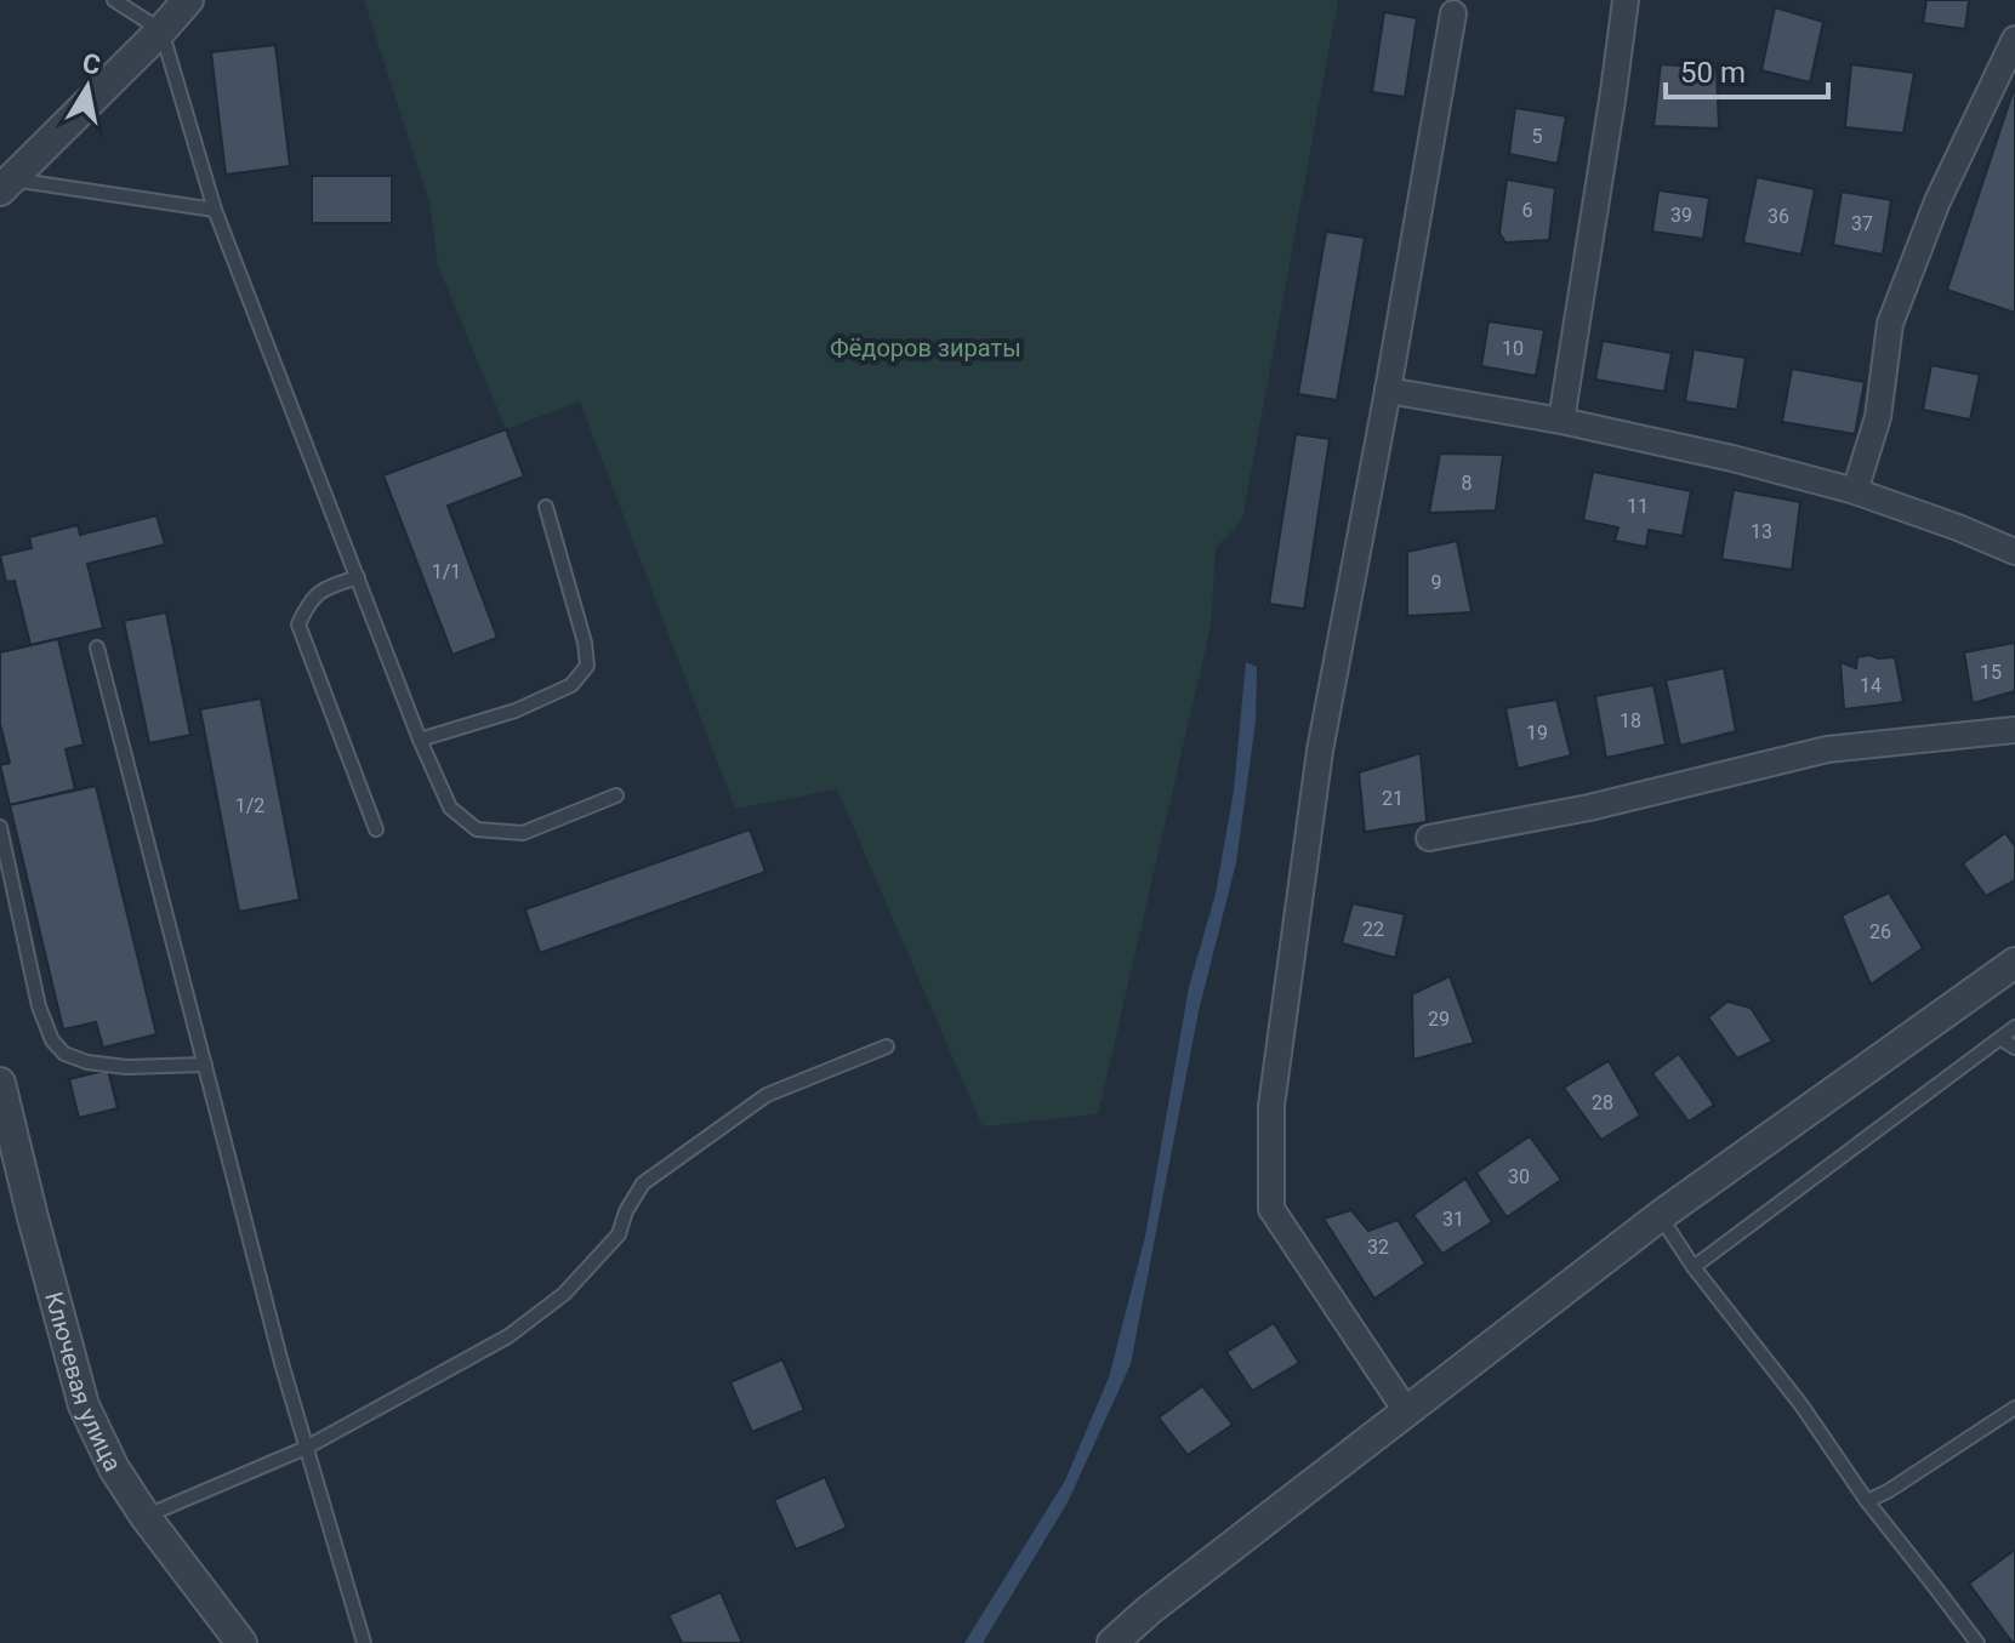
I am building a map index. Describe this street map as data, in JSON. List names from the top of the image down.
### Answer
{
  "streets": {
    "street": ["Ключевая улица"]
  },
  "parks": ["Фёдоров зираты"],
  "house_numbers": [
    "5",
    "6",
    "39",
    "36",
    "37",
    "10",
    "8",
    "11",
    "13",
    "1/1",
    "9",
    "15",
    "14",
    "18",
    "19",
    "21",
    "1/2",
    "22",
    "26",
    "29",
    "28",
    "30",
    "31",
    "32"
  ],
  "scale_bar": "50 m",
  "north": "top"
}
